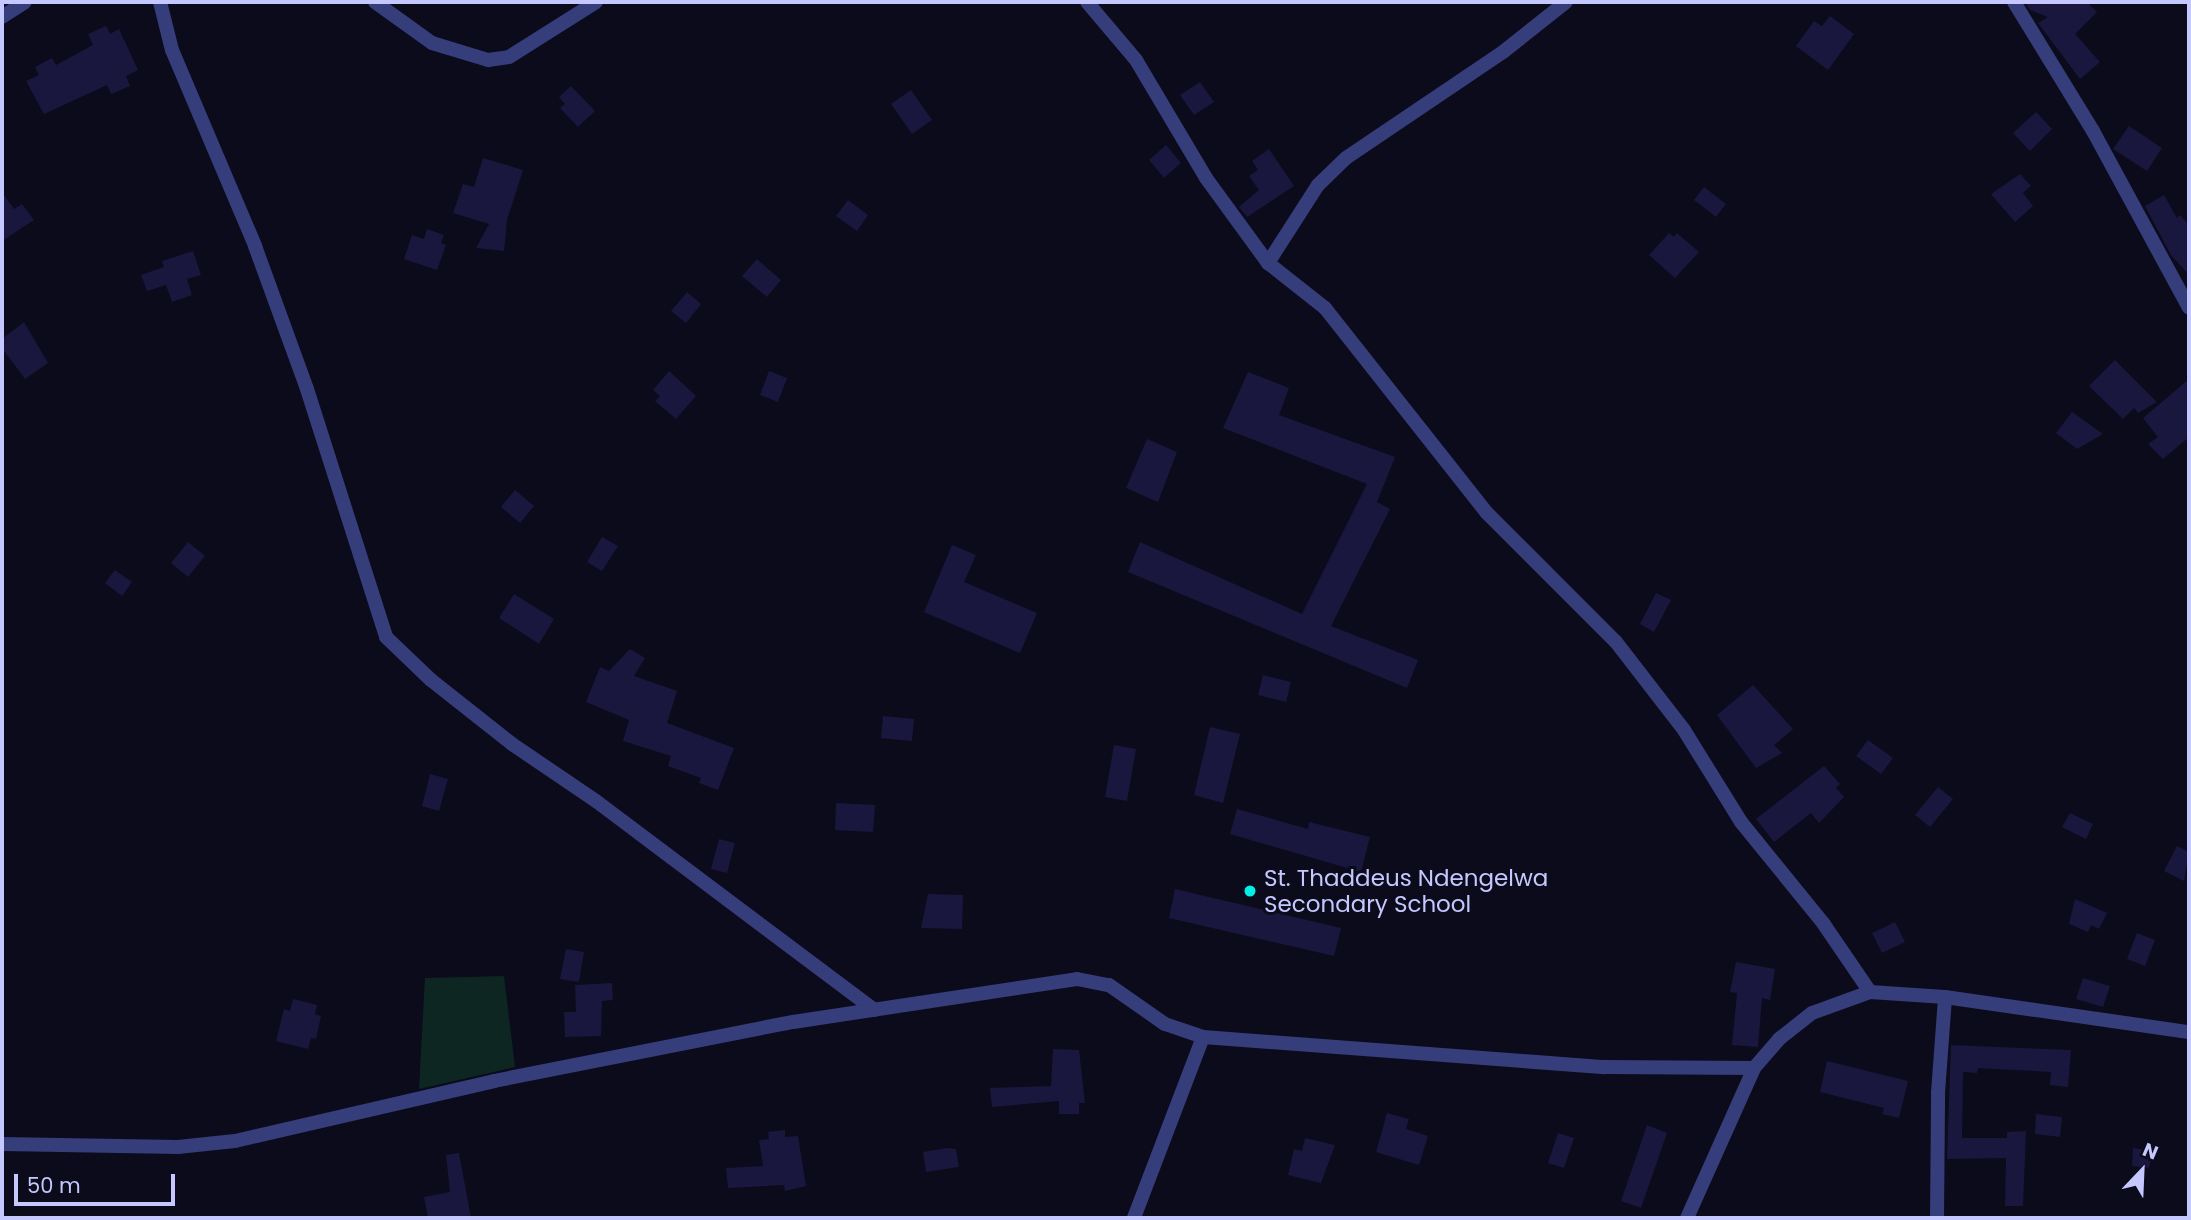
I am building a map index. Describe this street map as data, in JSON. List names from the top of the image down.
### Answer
{
  "places": ["St. Thaddeus Ndengelwa Secondary School"],
  "scale_bar": "50 m",
  "north": "top right"
}
